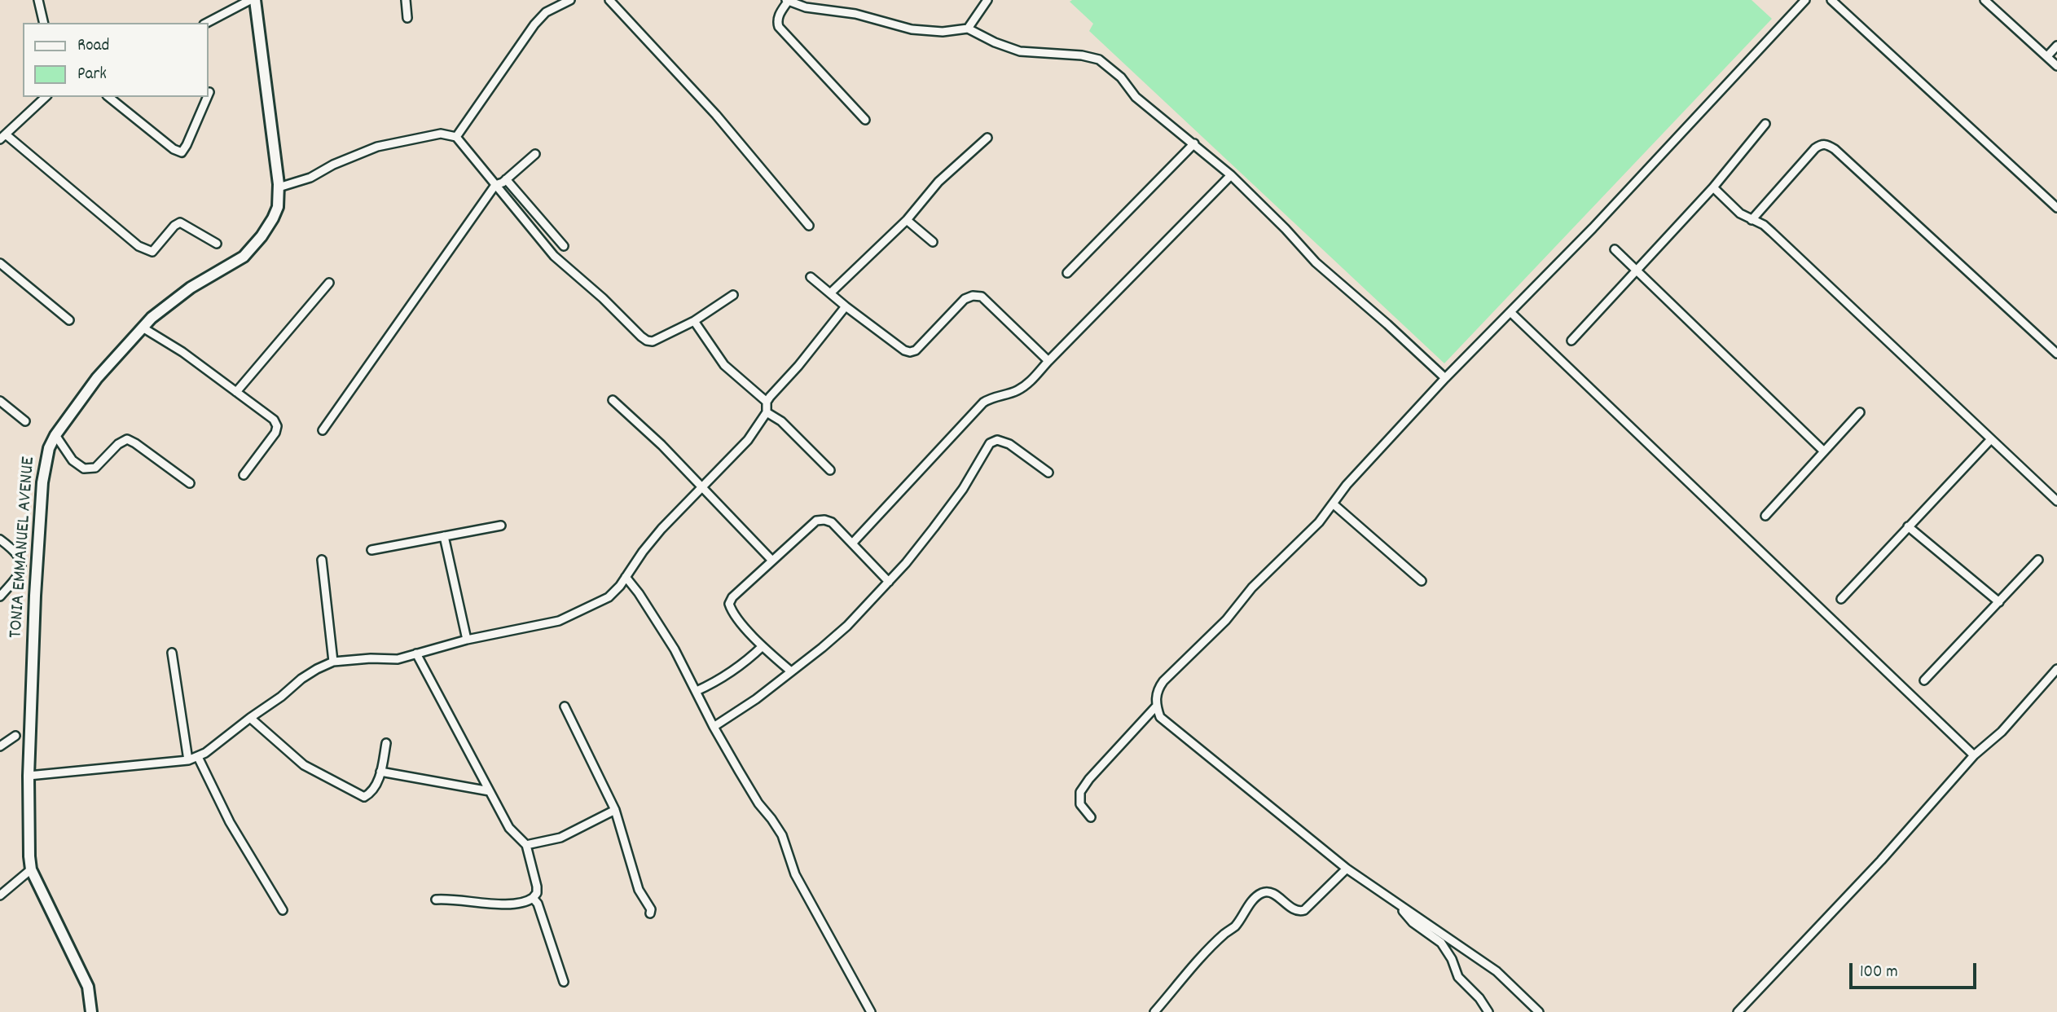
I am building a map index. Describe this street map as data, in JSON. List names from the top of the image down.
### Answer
{
  "streets": {
    "street": ["TONIA EMMANUEL AVENUE"]
  },
  "legend": ["Road", "Park"],
  "scale_bar": "100 m"
}
